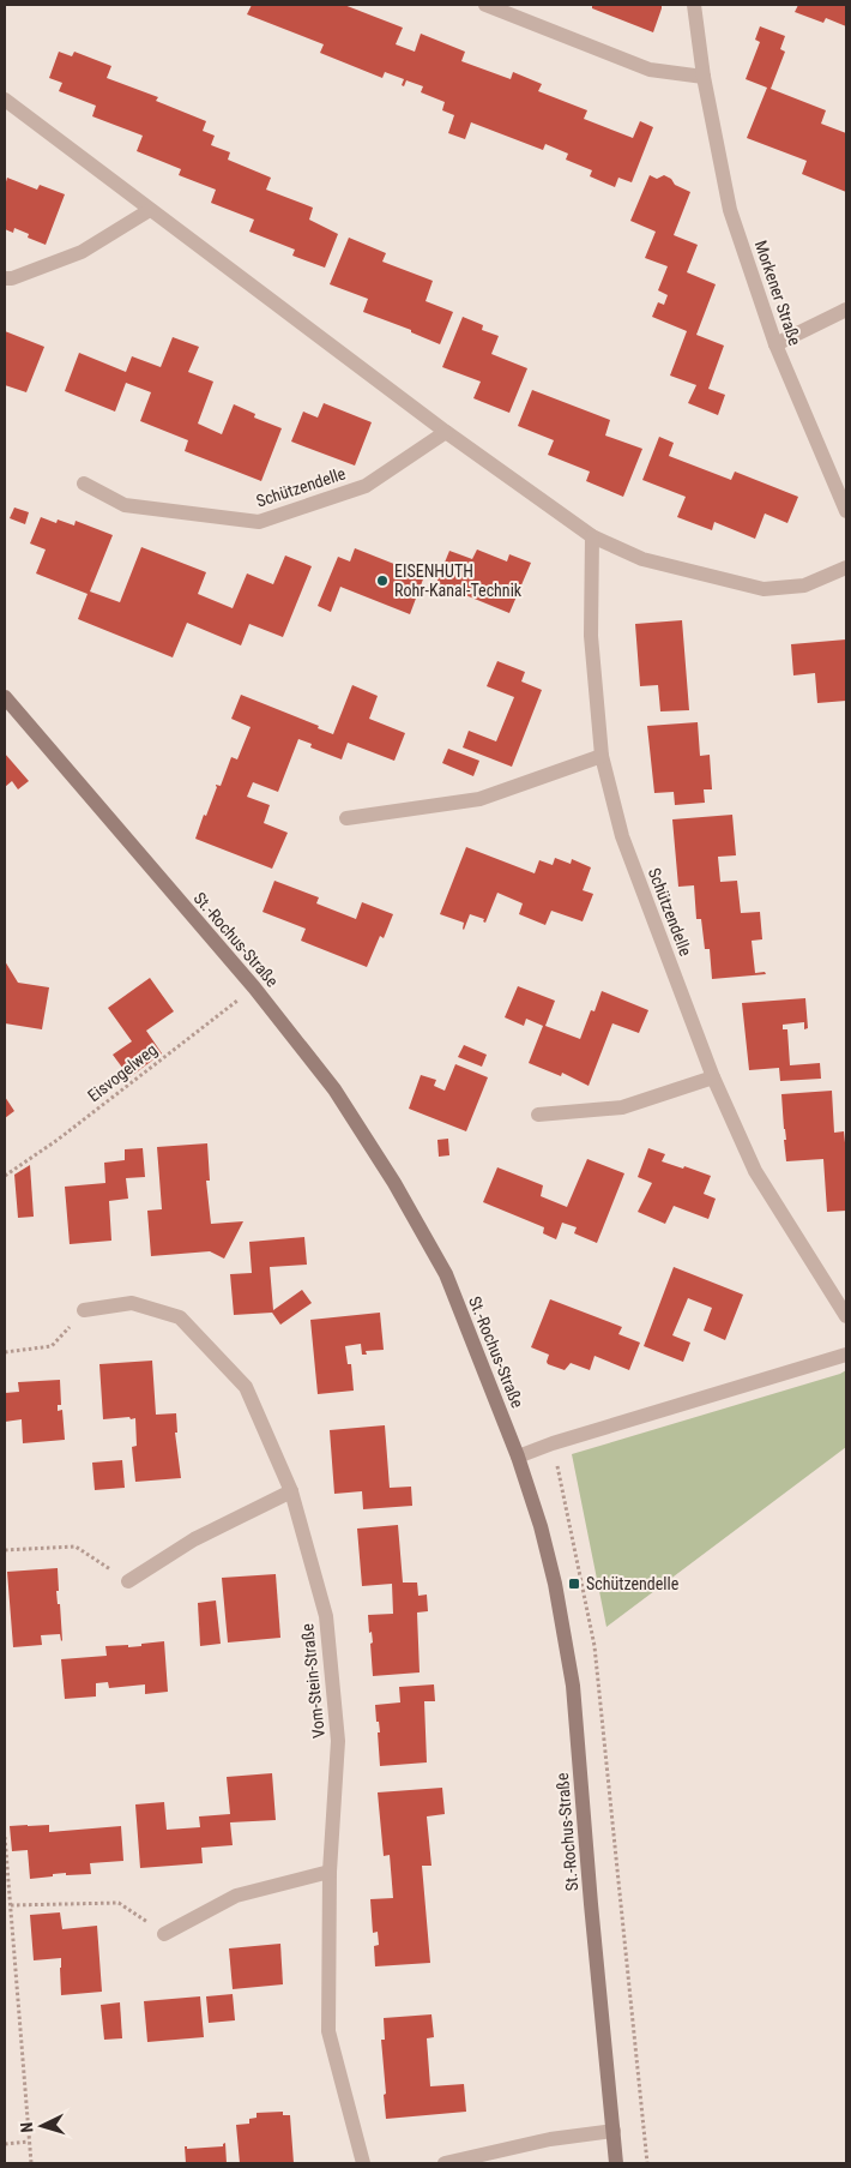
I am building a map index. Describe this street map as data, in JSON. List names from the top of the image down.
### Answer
{
  "streets": {
    "street": [
      "Morkener Straße",
      "Schützendelle",
      "St.-Rochus-Straße",
      "Vom-Stein-Straße"
    ],
    "path": ["Eisvogelweg"]
  },
  "crossings": [
    ["St.-Rochus-Straße", "Eisvogelweg"]
  ],
  "places": {
    "other": ["EISENHUTH Rohr-Kanal-Technik"],
    "transit": ["Schützendelle"]
  },
  "north": "left"
}
